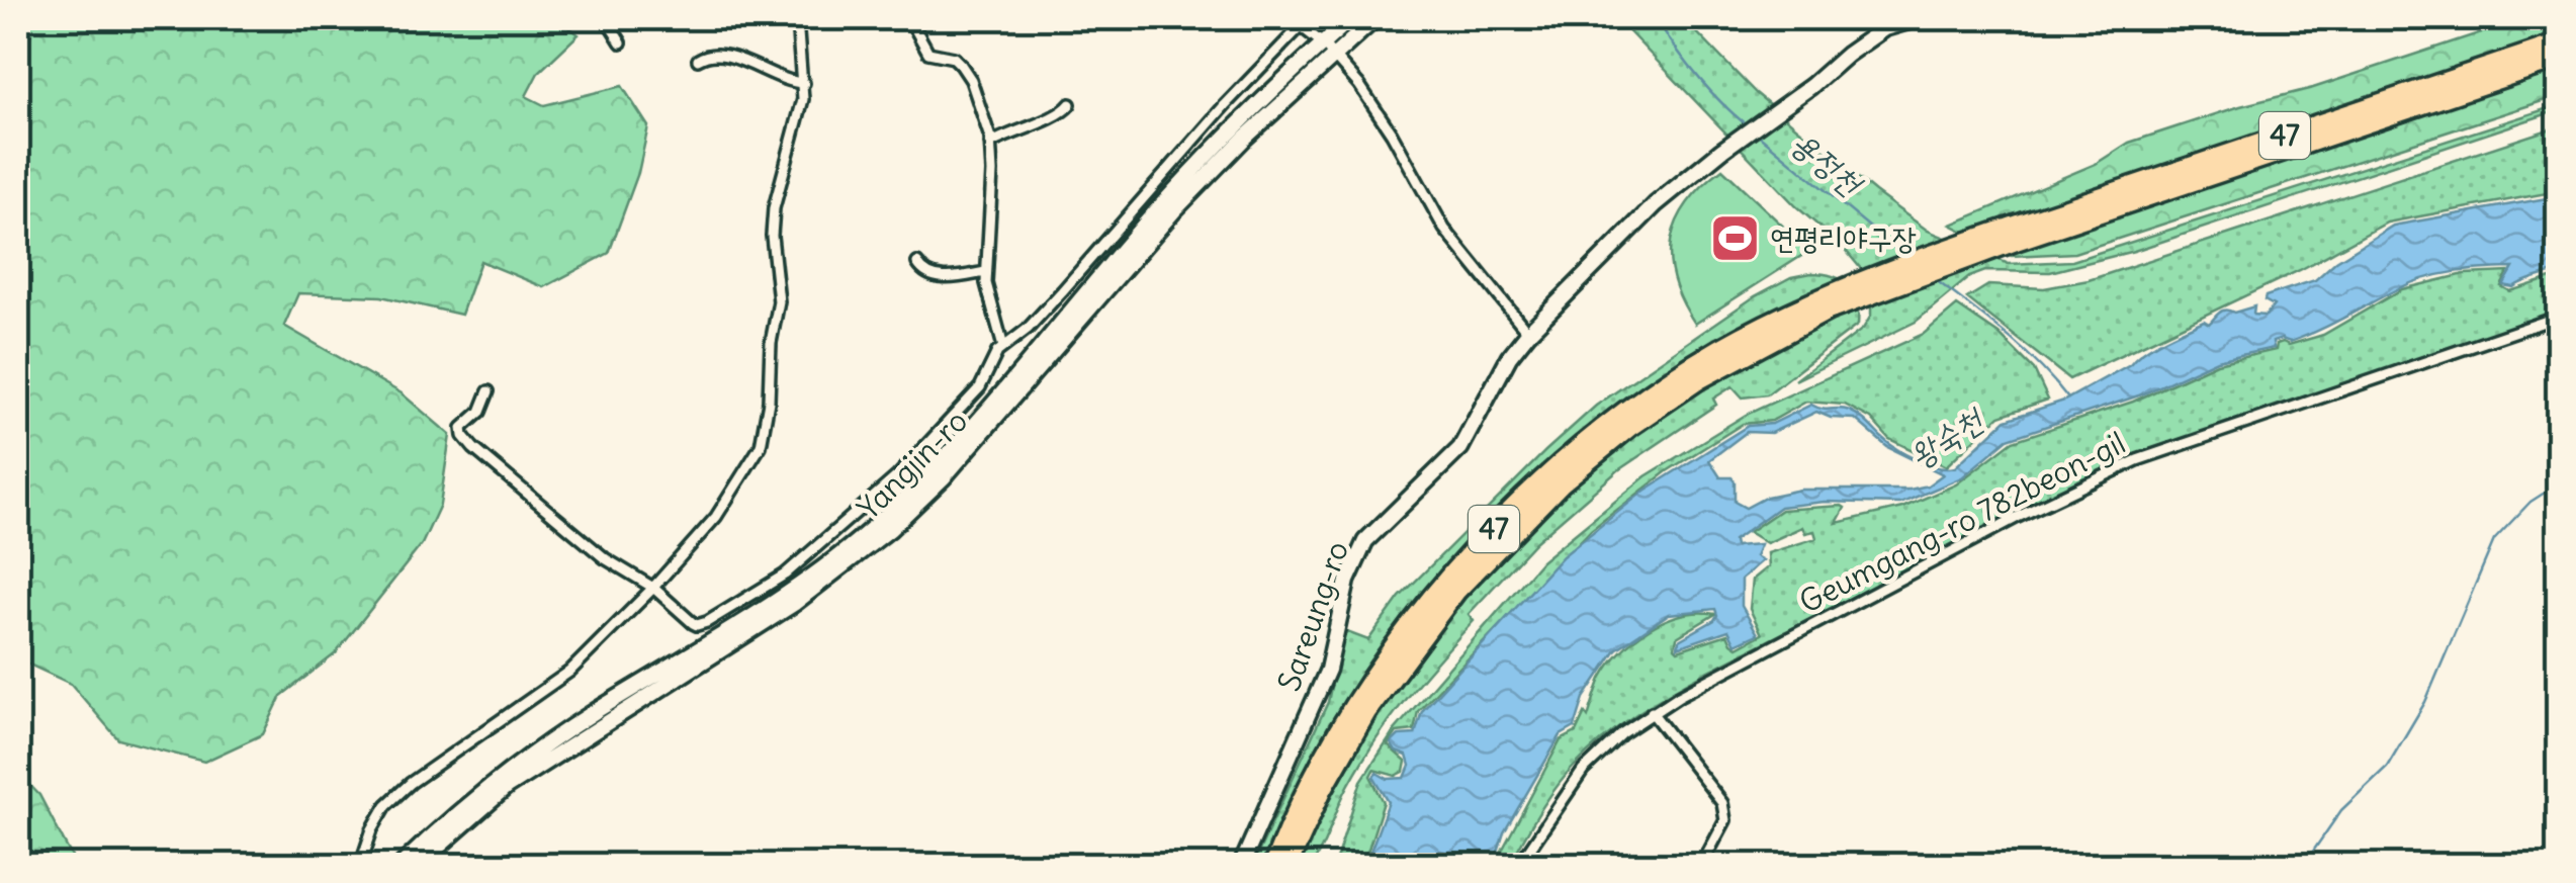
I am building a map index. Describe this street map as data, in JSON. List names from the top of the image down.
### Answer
{
  "streets": {
    "highway": ["47"],
    "main road": ["Yangjin-ro", "Sareung-ro"],
    "street": ["Geumgang-ro 782beon-gil"]
  },
  "water": ["용정천", "왕숙천"],
  "places": {
    "sports": ["연평리야구장"]
  }
}
